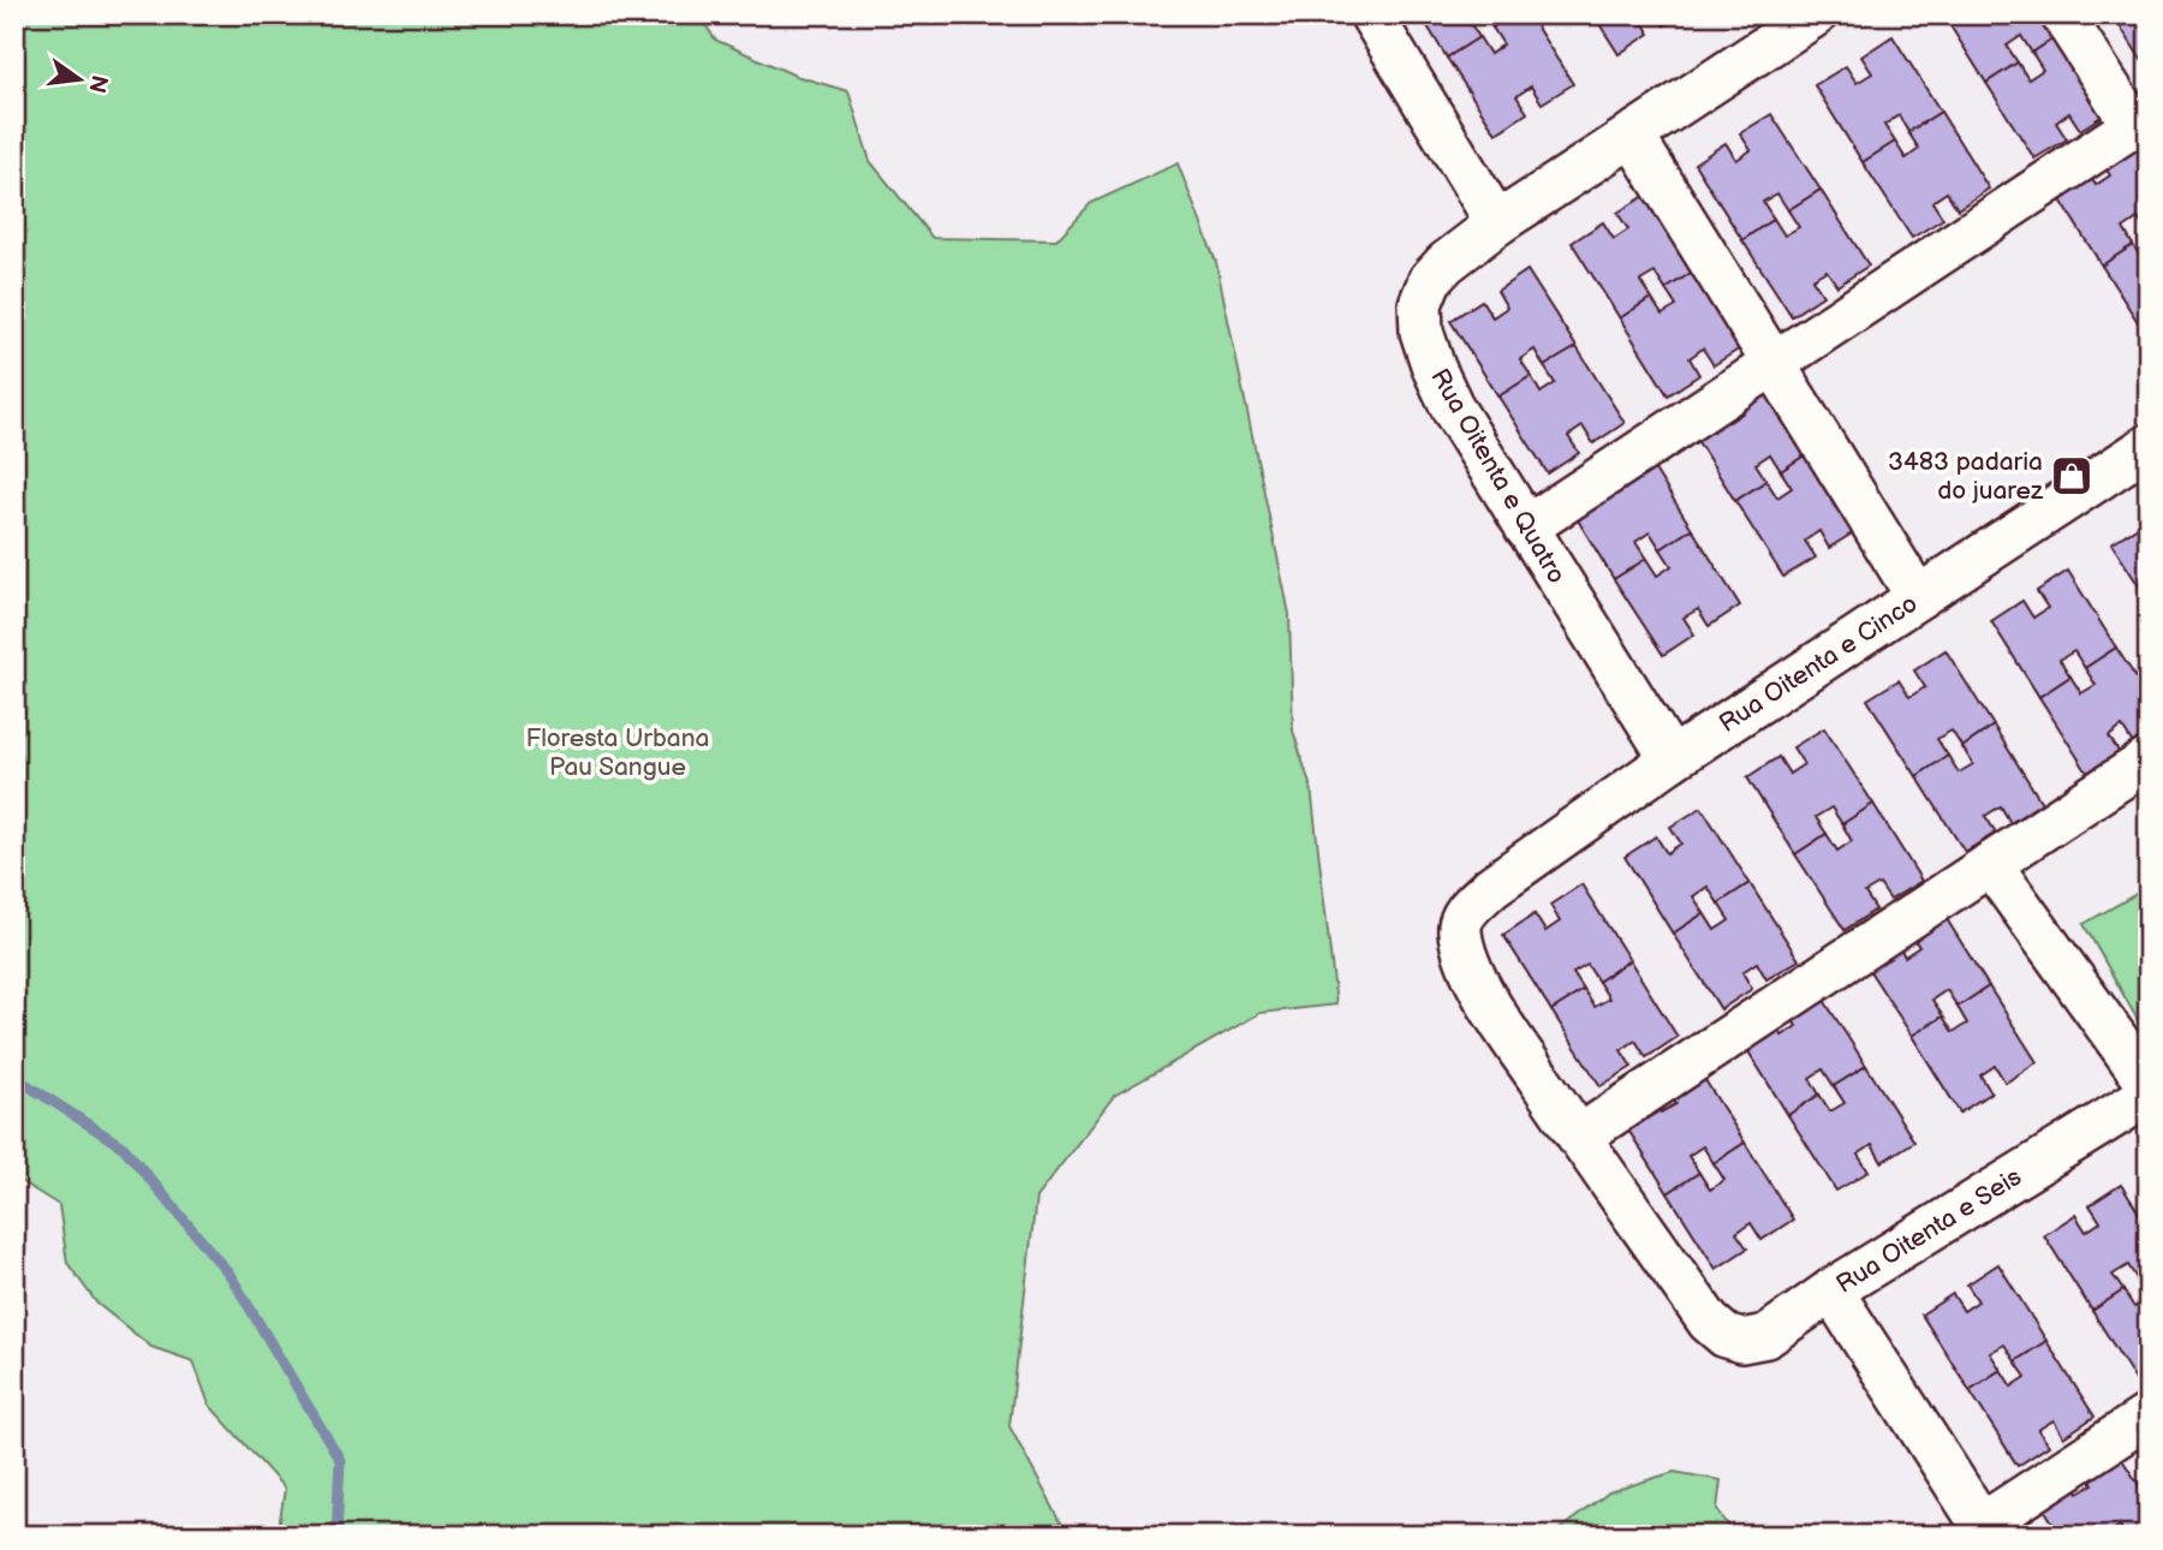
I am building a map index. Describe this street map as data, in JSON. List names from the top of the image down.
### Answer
{
  "streets": {
    "street": ["Rua Oitenta e Quatro", "Rua Oitenta e Cinco", "Rua Oitenta e Seis"]
  },
  "crossings": [
    ["Rua Oitenta e Quatro", "Rua Oitenta e Cinco"],
    ["Rua Oitenta e Cinco", "Rua Oitenta e Seis"]
  ],
  "parks": ["Floresta Urbana Pau Sangue"],
  "places": {
    "shop": ["3483 padaria do juarez"]
  },
  "north": "right"
}
